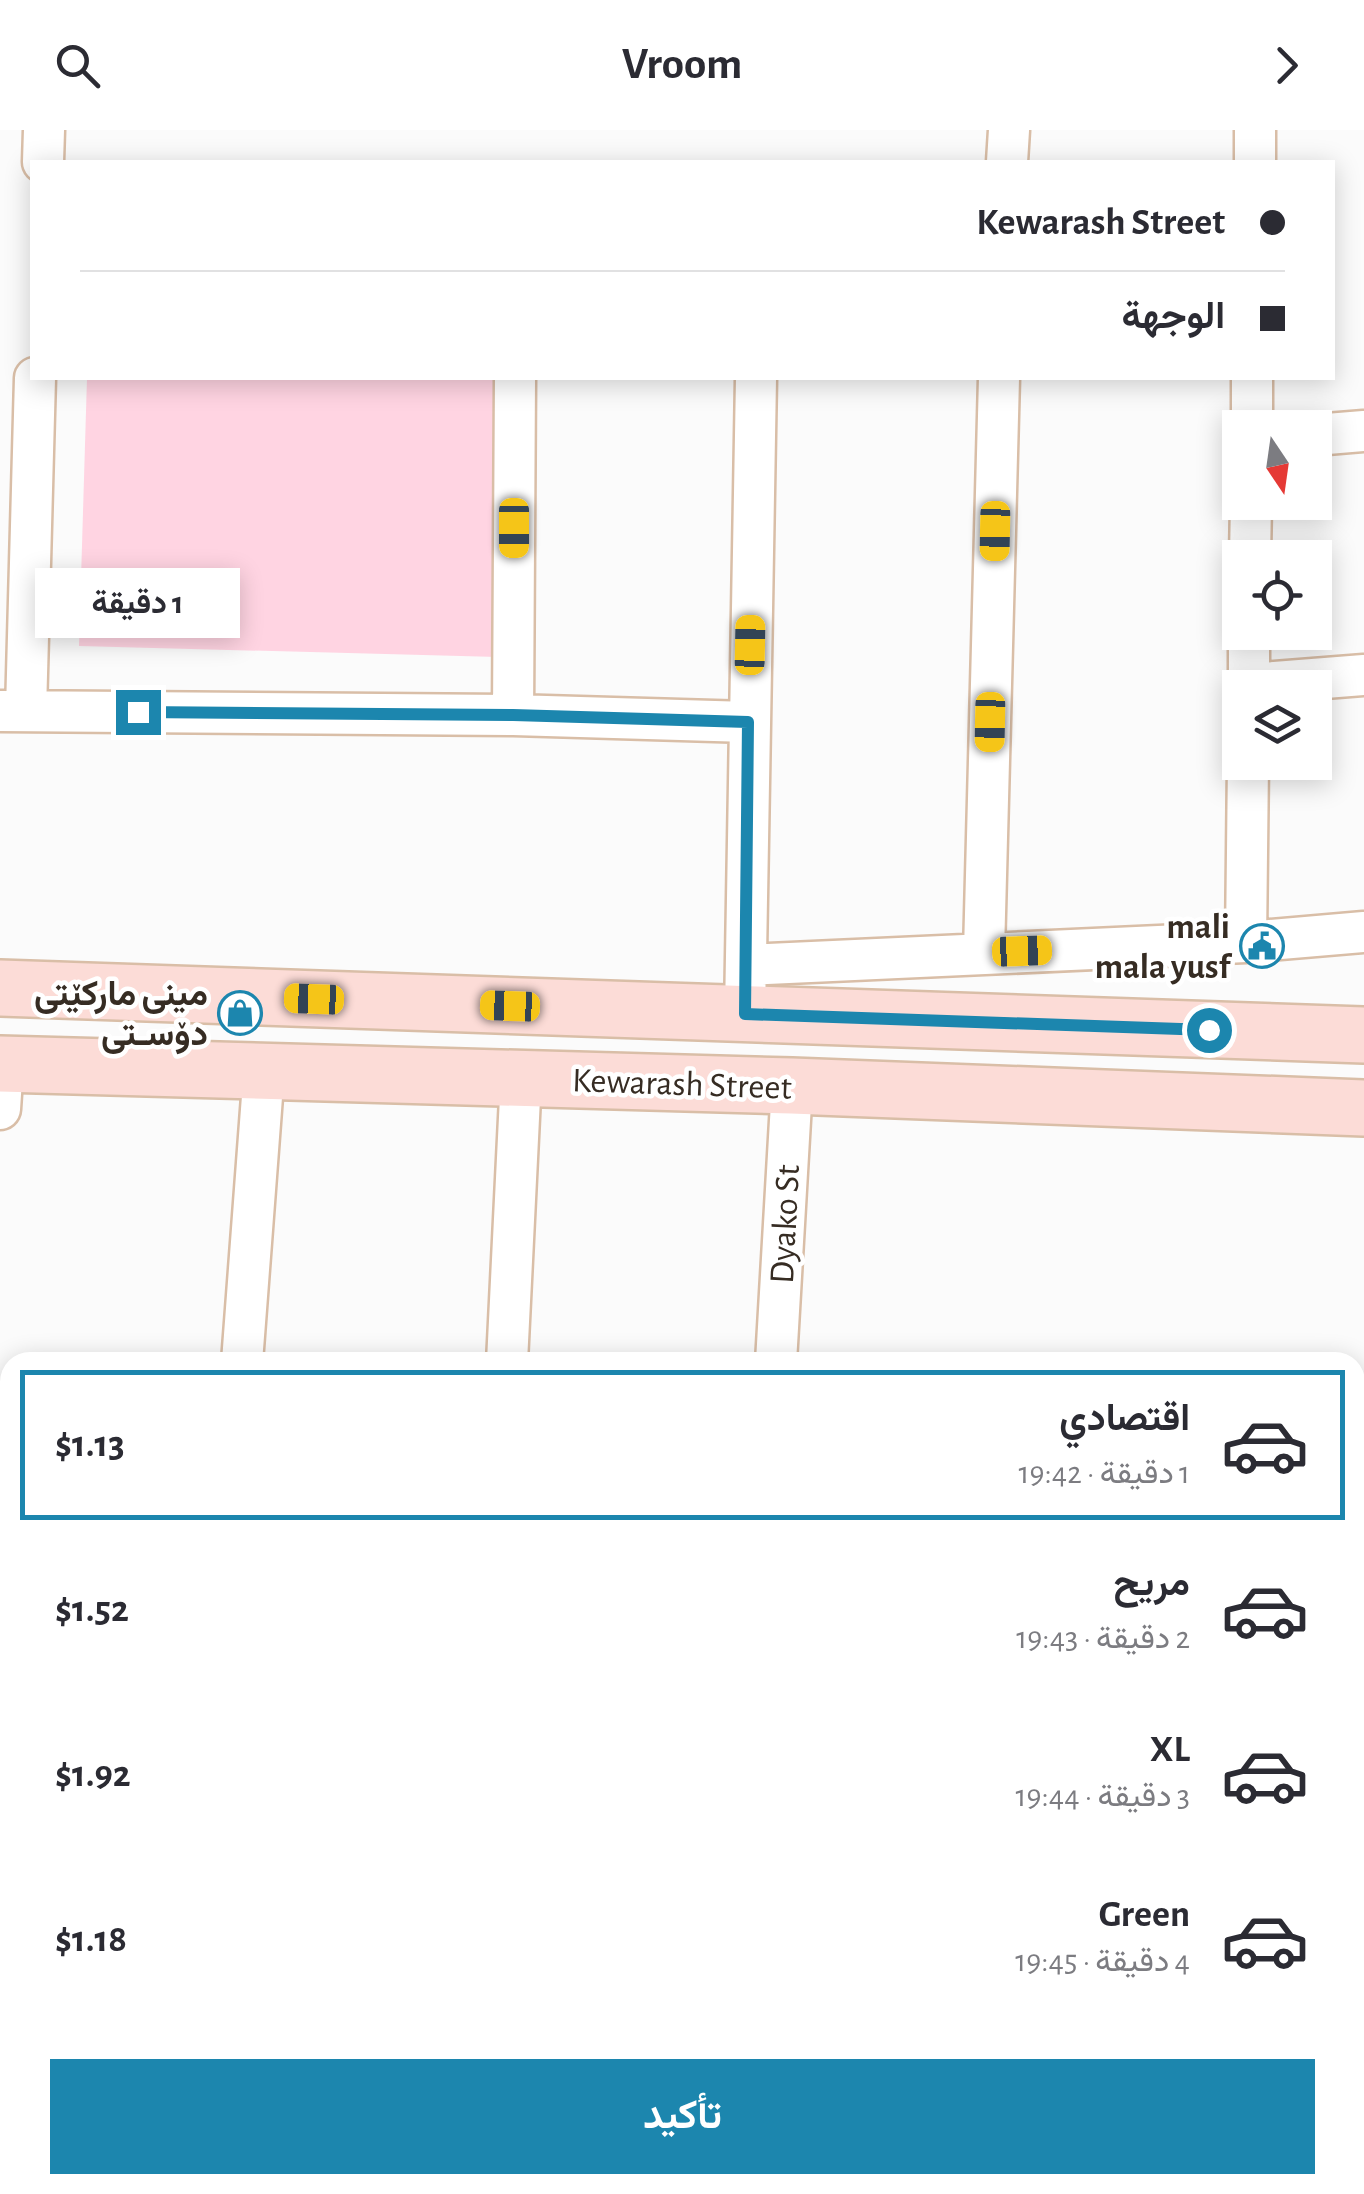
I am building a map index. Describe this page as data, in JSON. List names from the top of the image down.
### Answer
{
  "streets": {
    "main road": ["Kewarash Street"],
    "street": ["Dyako St"]
  },
  "crossings": [
    ["Kewarash Street", "Dyako St"]
  ],
  "places": {
    "public building": ["mali mala yusf"],
    "shop": ["مینی مارکێتی دۆسـتی"]
  },
  "north": "bottom",
  "page": {
    "header": "Vroom",
    "banner": ["Kewarash Street", "الوجهة"],
    "bubble": "1 دقيقة",
    "list": [
      {
        "name": "اقتصادي",
        "note": "1 دقيقة · 19:42",
        "value": "$1.13"
      },
      {
        "name": "مريح",
        "note": "2 دقيقة · 19:43",
        "value": "$1.52"
      },
      {
        "name": "XL",
        "note": "3 دقيقة · 19:44",
        "value": "$1.92"
      },
      {
        "name": "Green",
        "note": "4 دقيقة · 19:45",
        "value": "$1.18"
      }
    ],
    "buttons": "تأكيد"
  }
}
